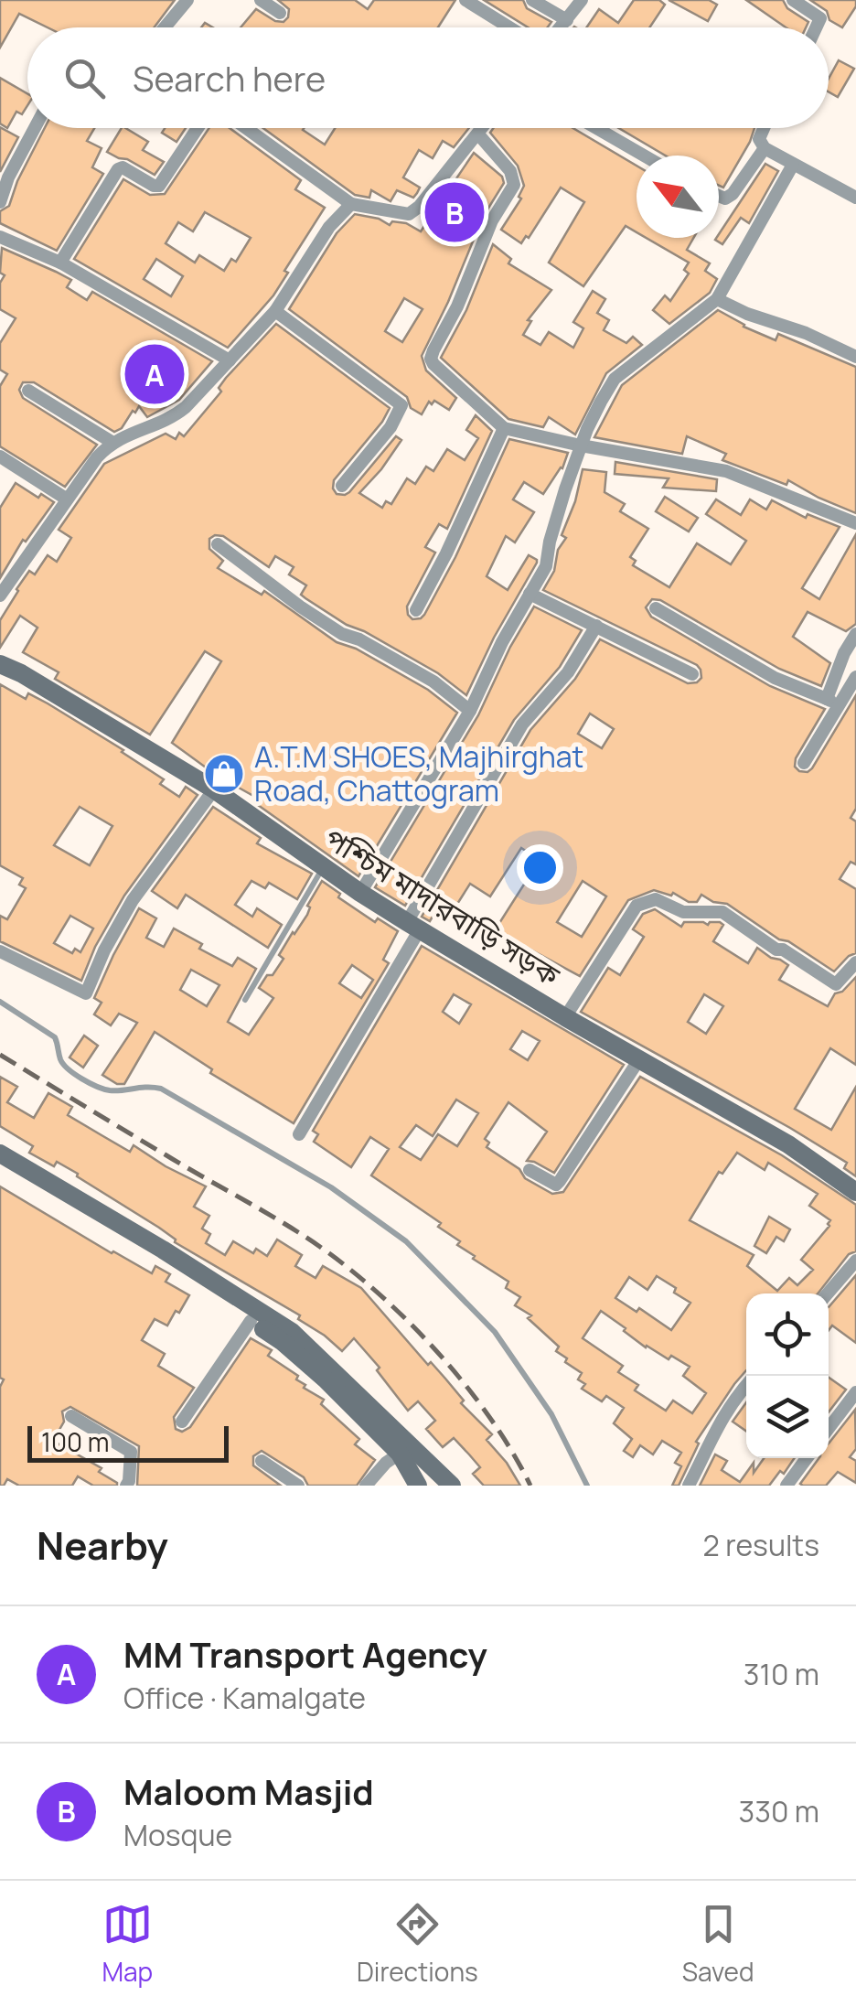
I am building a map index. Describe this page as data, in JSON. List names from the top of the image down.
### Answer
{
  "streets": {
    "main road": ["পশ্চিম মাদারবাড়ি সড়ক"]
  },
  "places": {
    "shop": ["A.T.M SHOES, Majhirghat Road, Chattogram"]
  },
  "scale_bar": "100 m",
  "north": "top left",
  "page": {
    "search": "Search here",
    "pins": ["B", "A"],
    "scale": "100 m",
    "heading": ["Nearby", "2 results"],
    "list": [
      {
        "mark": "A",
        "name": "MM Transport Agency",
        "note": "Office · Kamalgate",
        "value": "310 m"
      },
      {
        "mark": "B",
        "name": "Maloom Masjid",
        "note": "Mosque",
        "value": "330 m"
      }
    ],
    "nav": ["Map", "Directions", "Saved"]
  }
}
